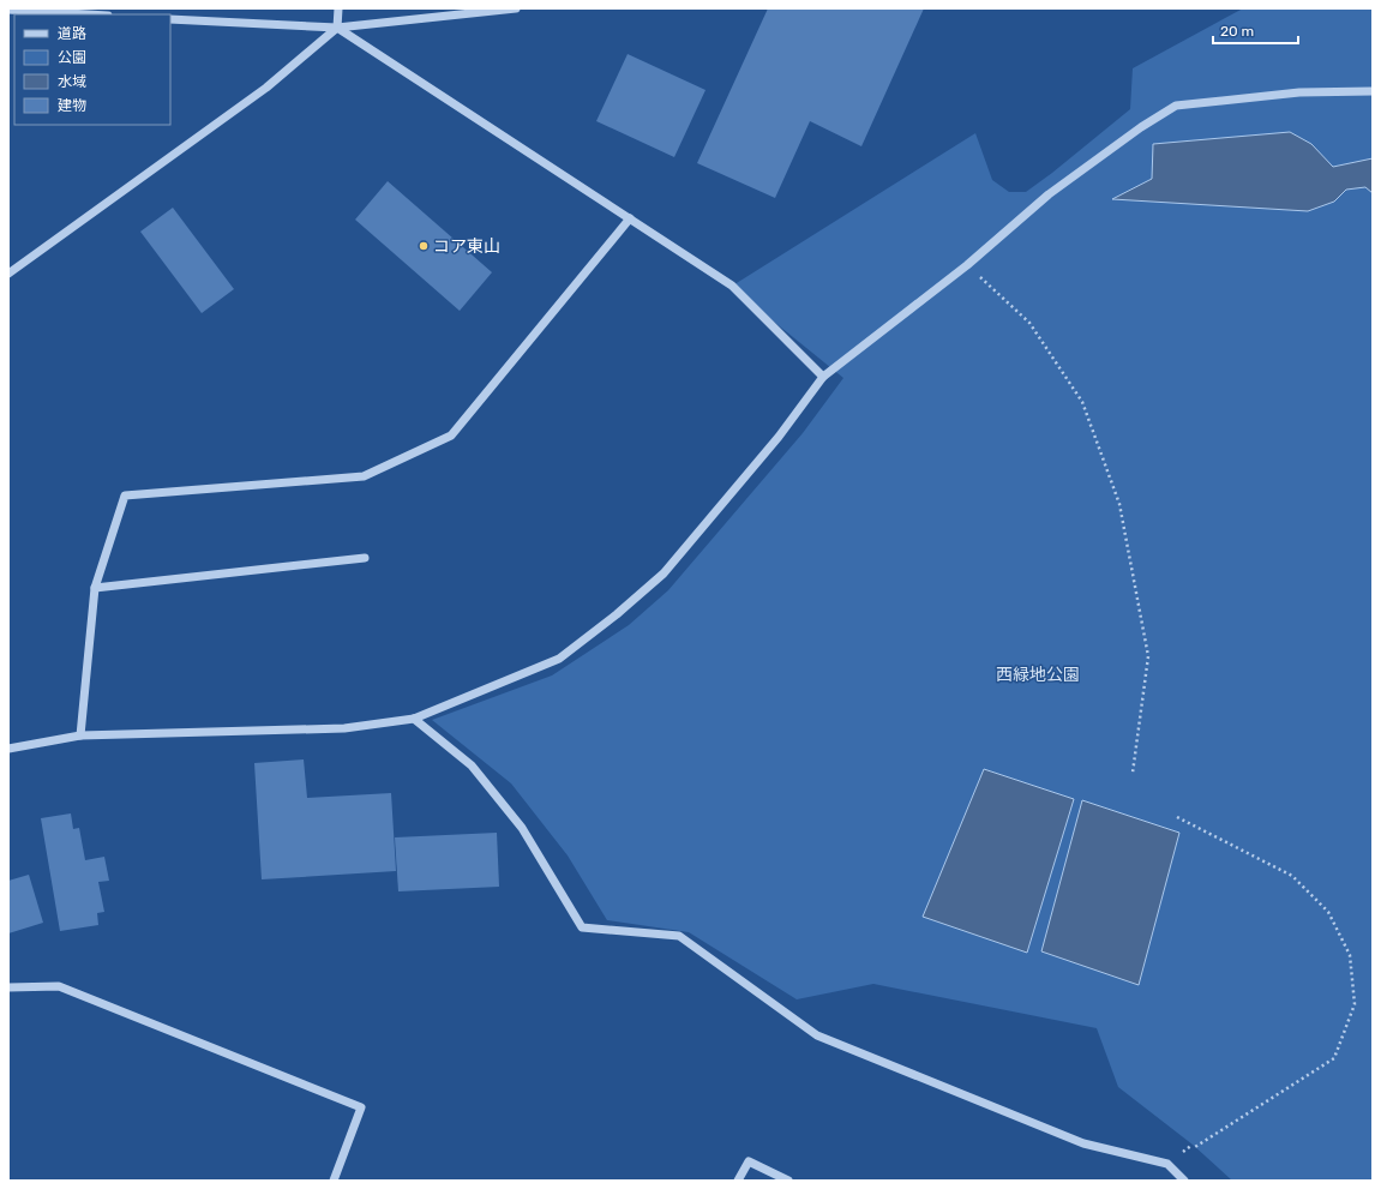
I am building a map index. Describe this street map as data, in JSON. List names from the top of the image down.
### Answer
{
  "parks": ["西緑地公園"],
  "places": ["コア東山"],
  "legend": [
    "道路",
    "公園",
    "水域",
    "建物"
  ],
  "scale_bar": "20 m"
}
